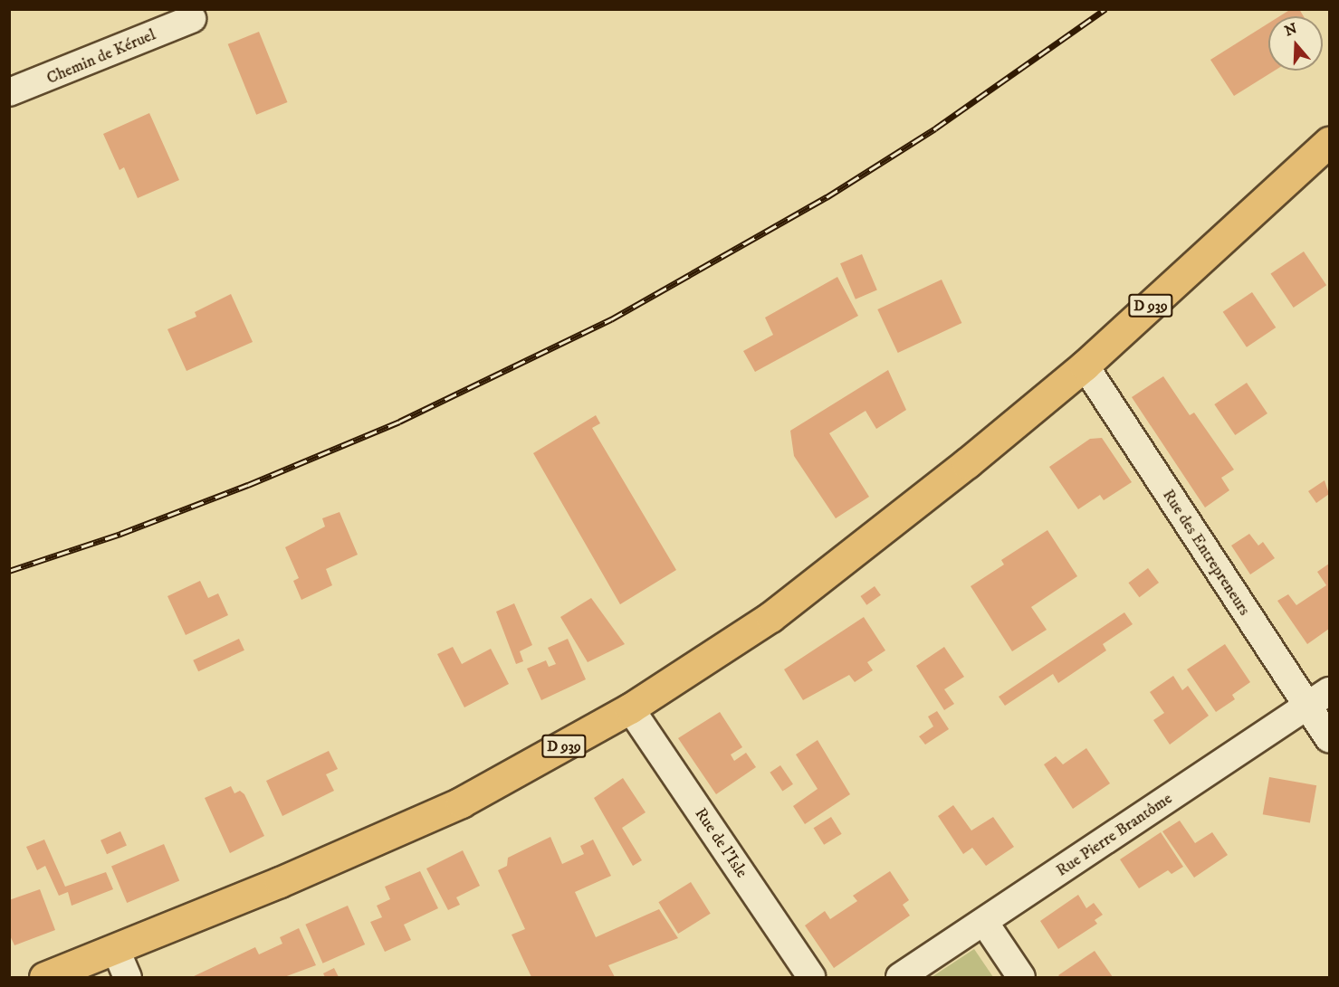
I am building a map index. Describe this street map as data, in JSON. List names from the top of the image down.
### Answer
{
  "streets": {
    "main road": ["D 939"],
    "street": [
      "Chemin de Kéruel",
      "Rue des Entrepreneurs",
      "Rue Pierre Brantôme",
      "Rue de l'Isle"
    ]
  },
  "crossings": [
    ["D 939", "Rue des Entrepreneurs"],
    ["D 939", "Rue de l'Isle"],
    ["Rue des Entrepreneurs", "Rue Pierre Brantôme"]
  ],
  "north": "top"
}
